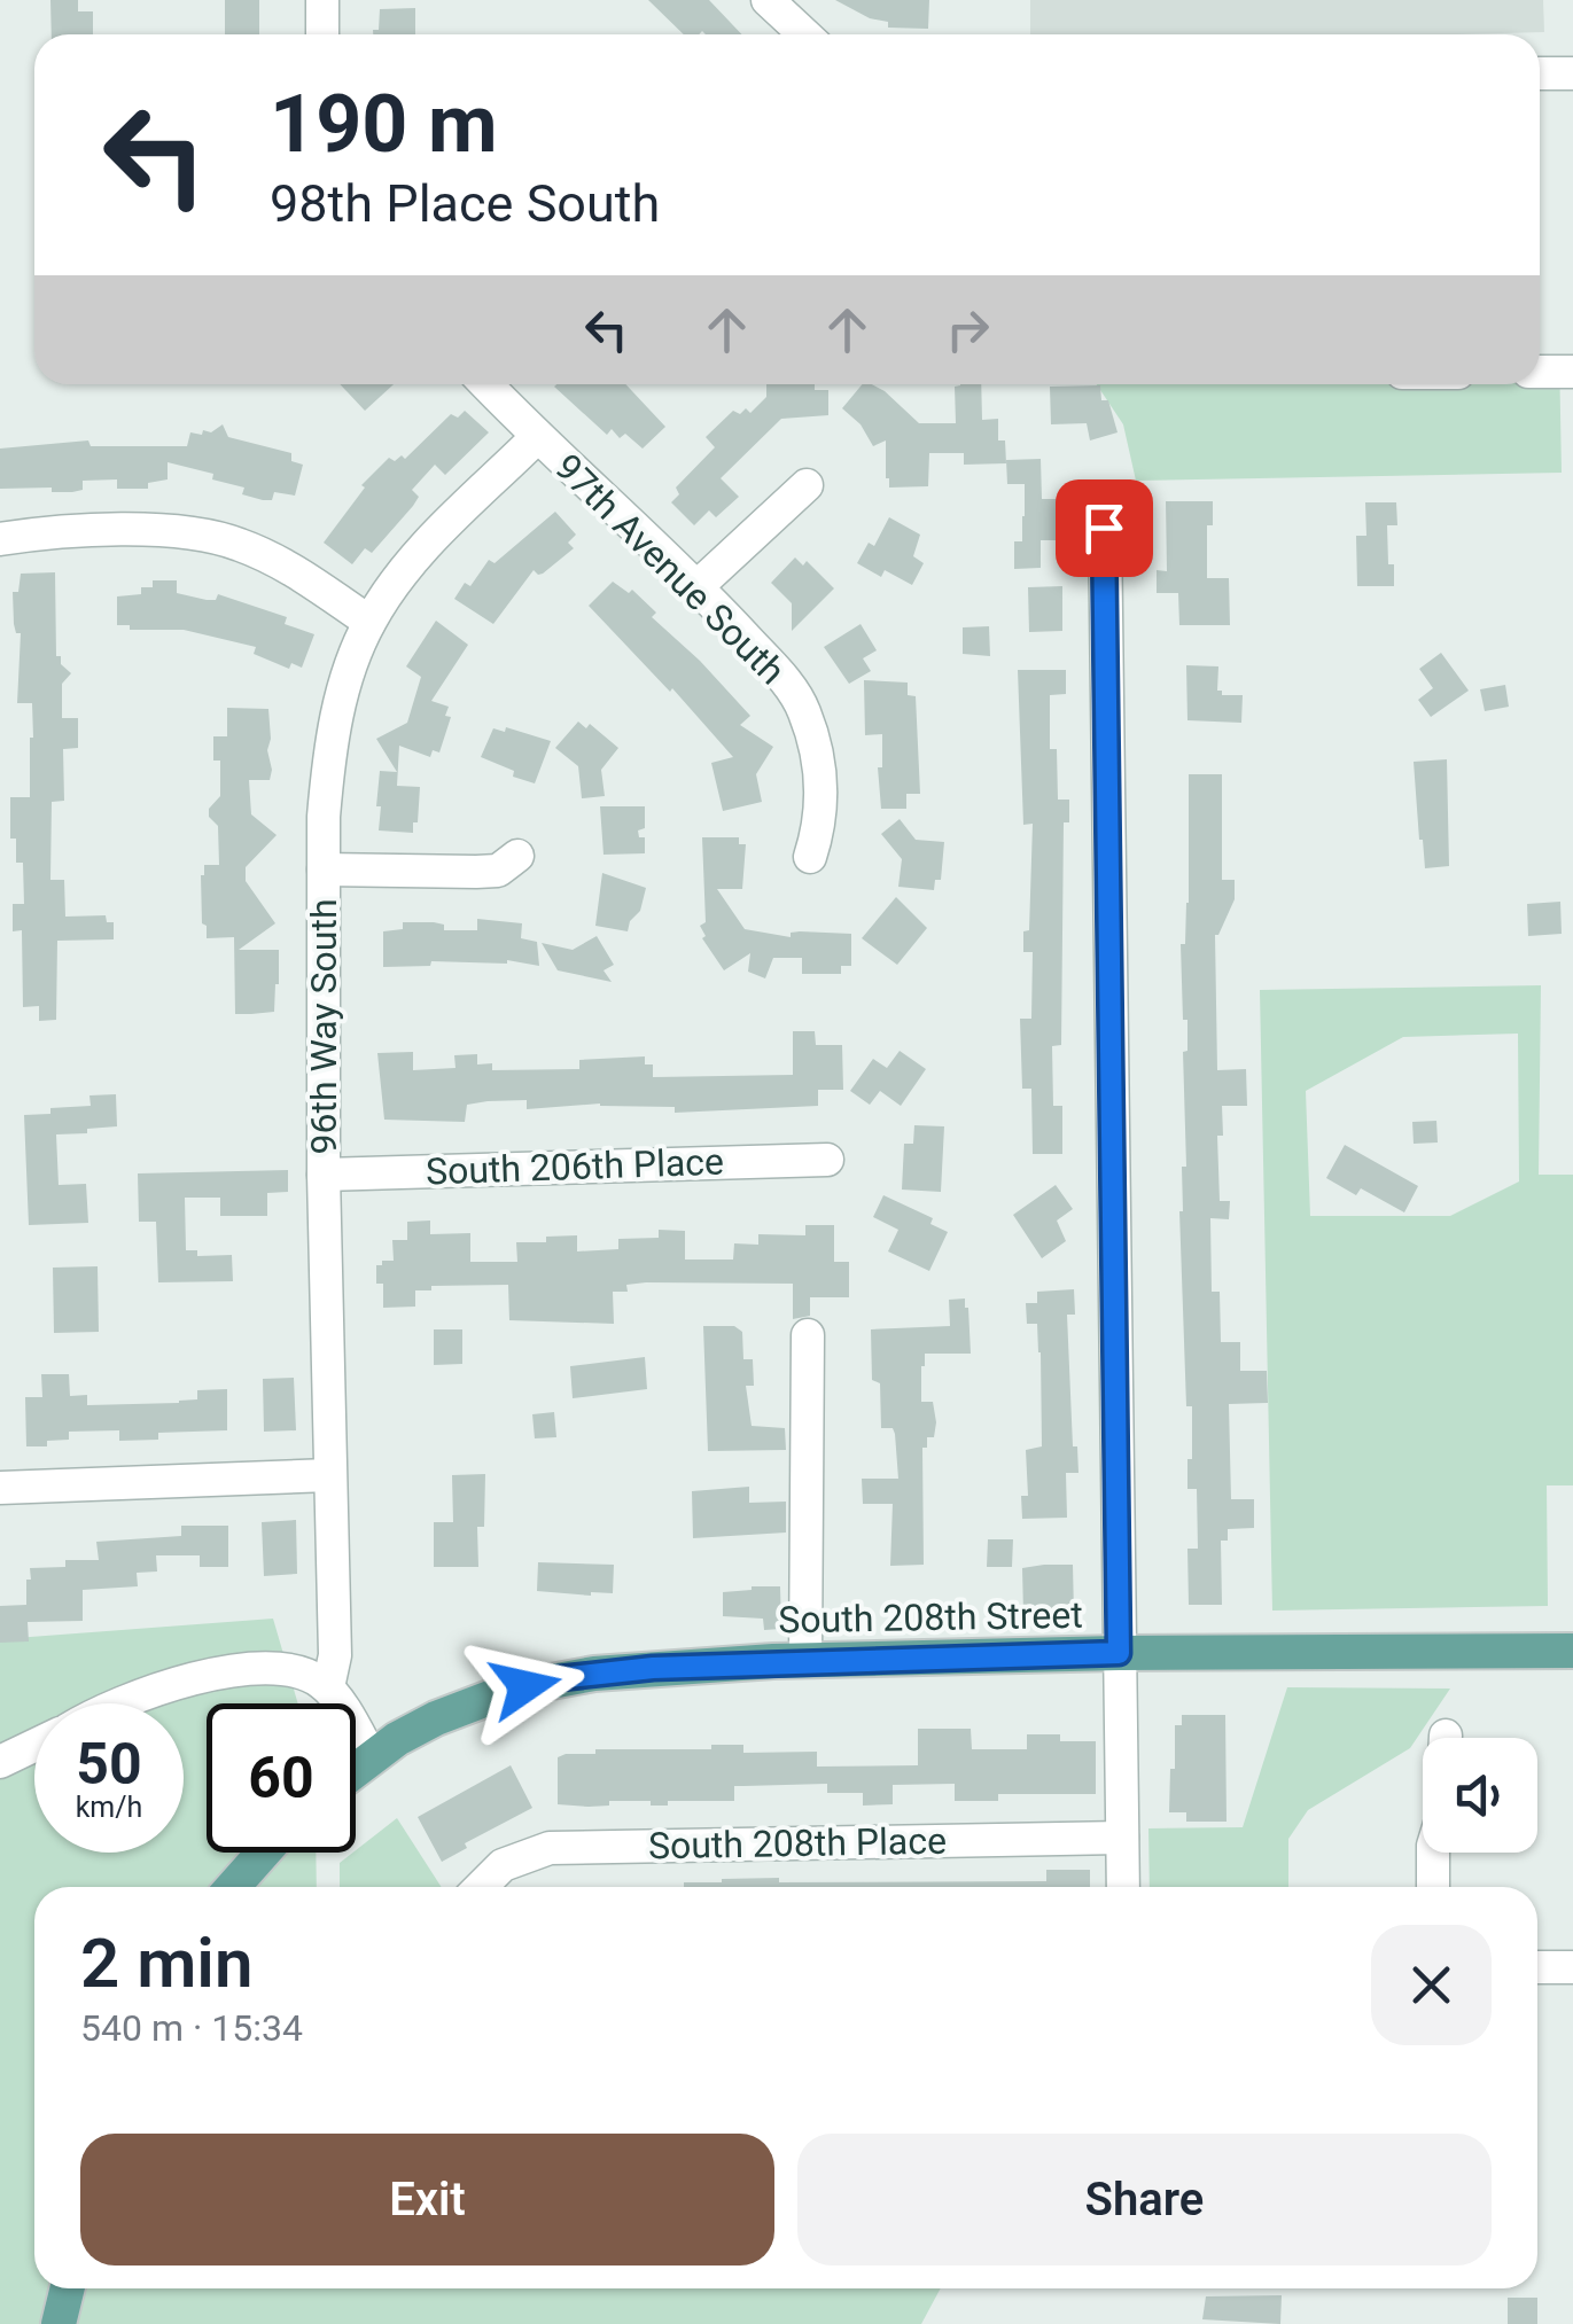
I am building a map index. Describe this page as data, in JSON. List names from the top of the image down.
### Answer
{
  "streets": {
    "main road": ["South 208th Street"],
    "street": [
      "97th Avenue South",
      "96th Way South",
      "South 206th Place",
      "South 208th Place"
    ]
  },
  "crossings": [
    ["97th Avenue South", "96th Way South"],
    ["96th Way South", "South 206th Place"]
  ],
  "page": {
    "turn": ["190 m", "98th Place South"],
    "speed": "50 km/h",
    "limit": "60",
    "heading": ["2 min", "540 m · 15:34"],
    "buttons": ["Exit", "Share"]
  }
}
